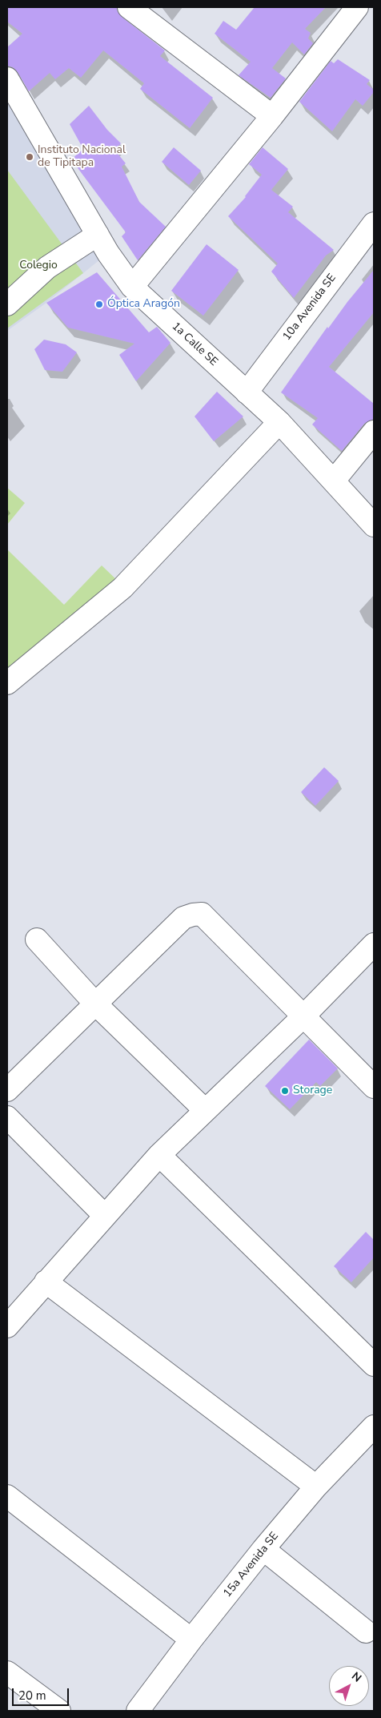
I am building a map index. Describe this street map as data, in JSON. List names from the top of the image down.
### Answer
{
  "streets": {
    "street": ["10a Avenida SE", "1a Calle SE", "15a Avenida SE"]
  },
  "crossings": [
    ["10a Avenida SE", "1a Calle SE"]
  ],
  "parks": ["Colegio"],
  "places": ["Instituto Nacional de Tipitapa", "Óptica Aragón", "Storage"],
  "scale_bar": "20 m",
  "north": "top right"
}
